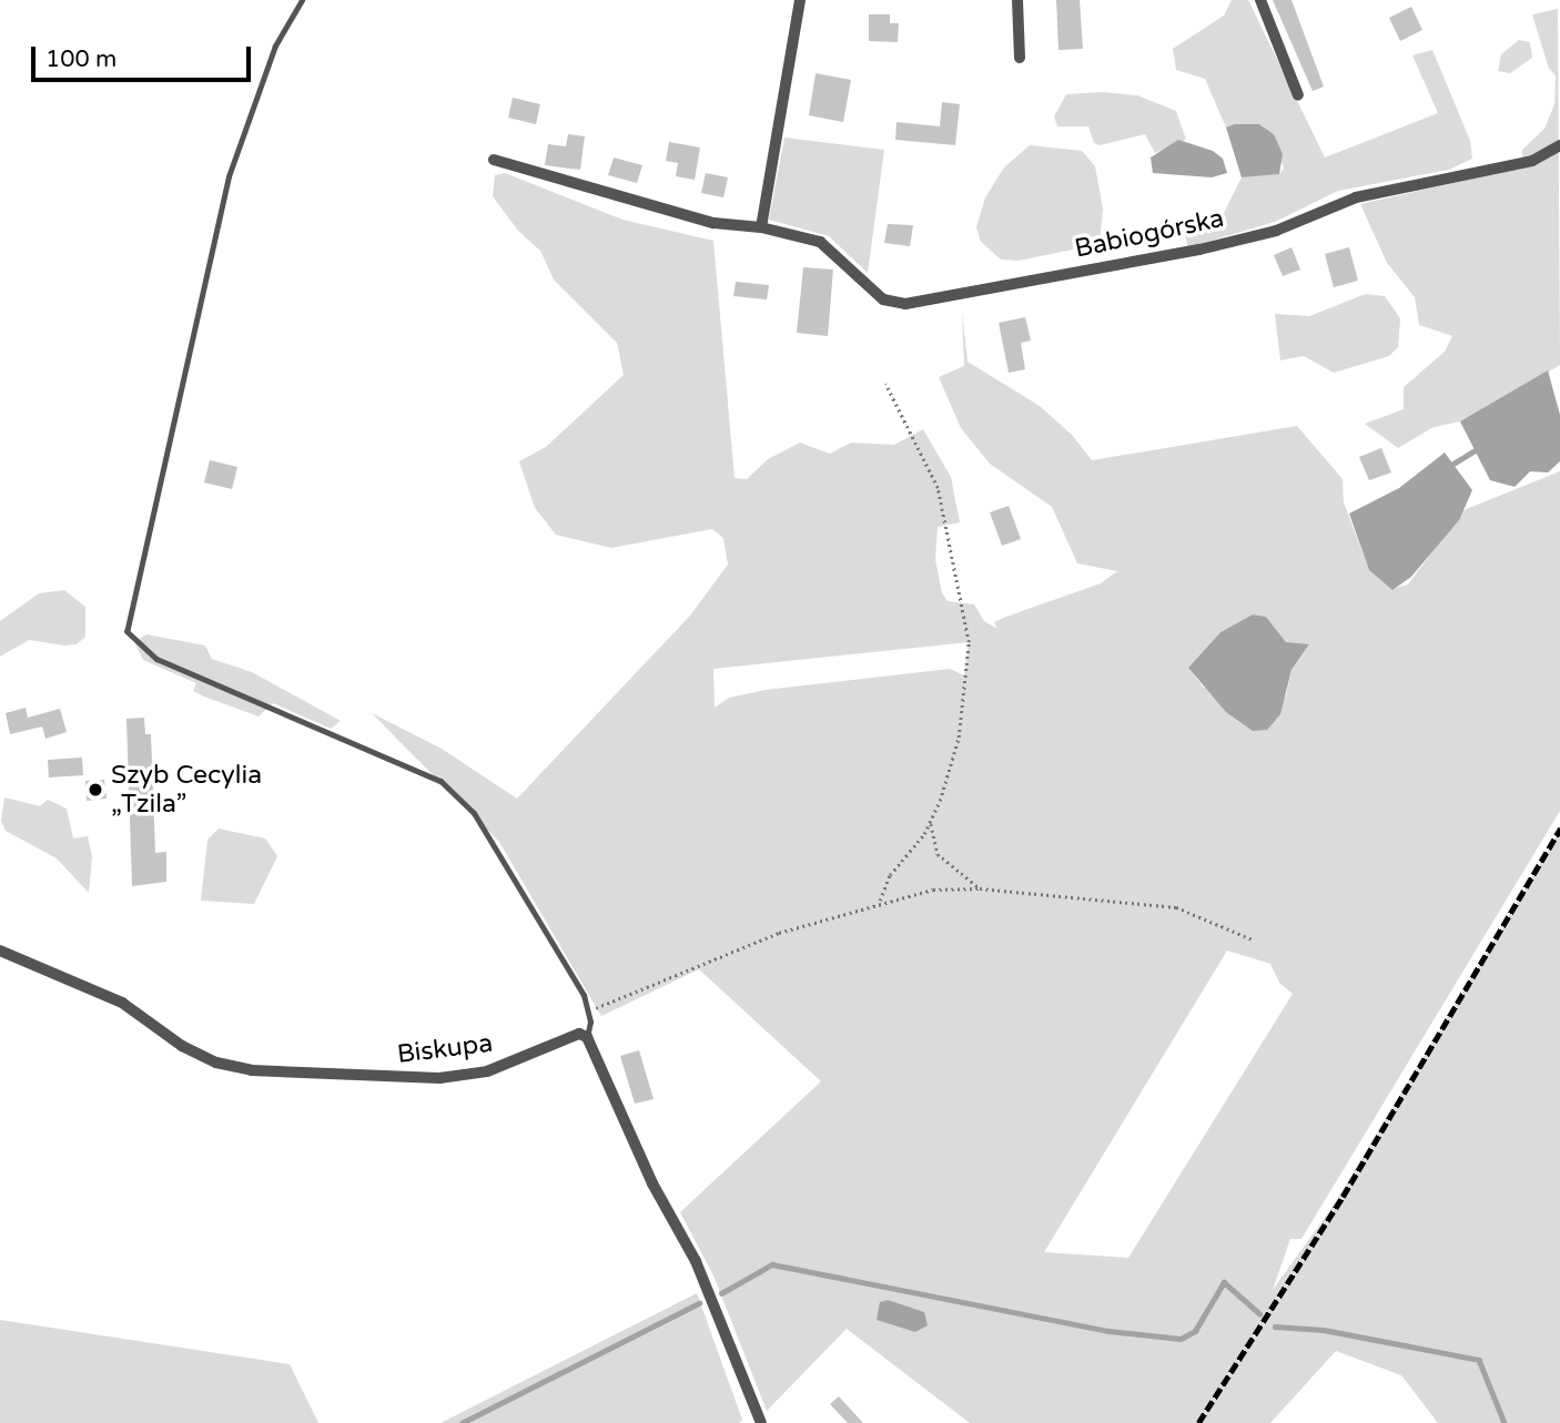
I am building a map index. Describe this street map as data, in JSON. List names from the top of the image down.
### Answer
{
  "streets": {
    "street": ["Babiogórska", "Biskupa"]
  },
  "places": ["Szyb Cecylia „Tzila”"],
  "scale_bar": "100 m"
}
